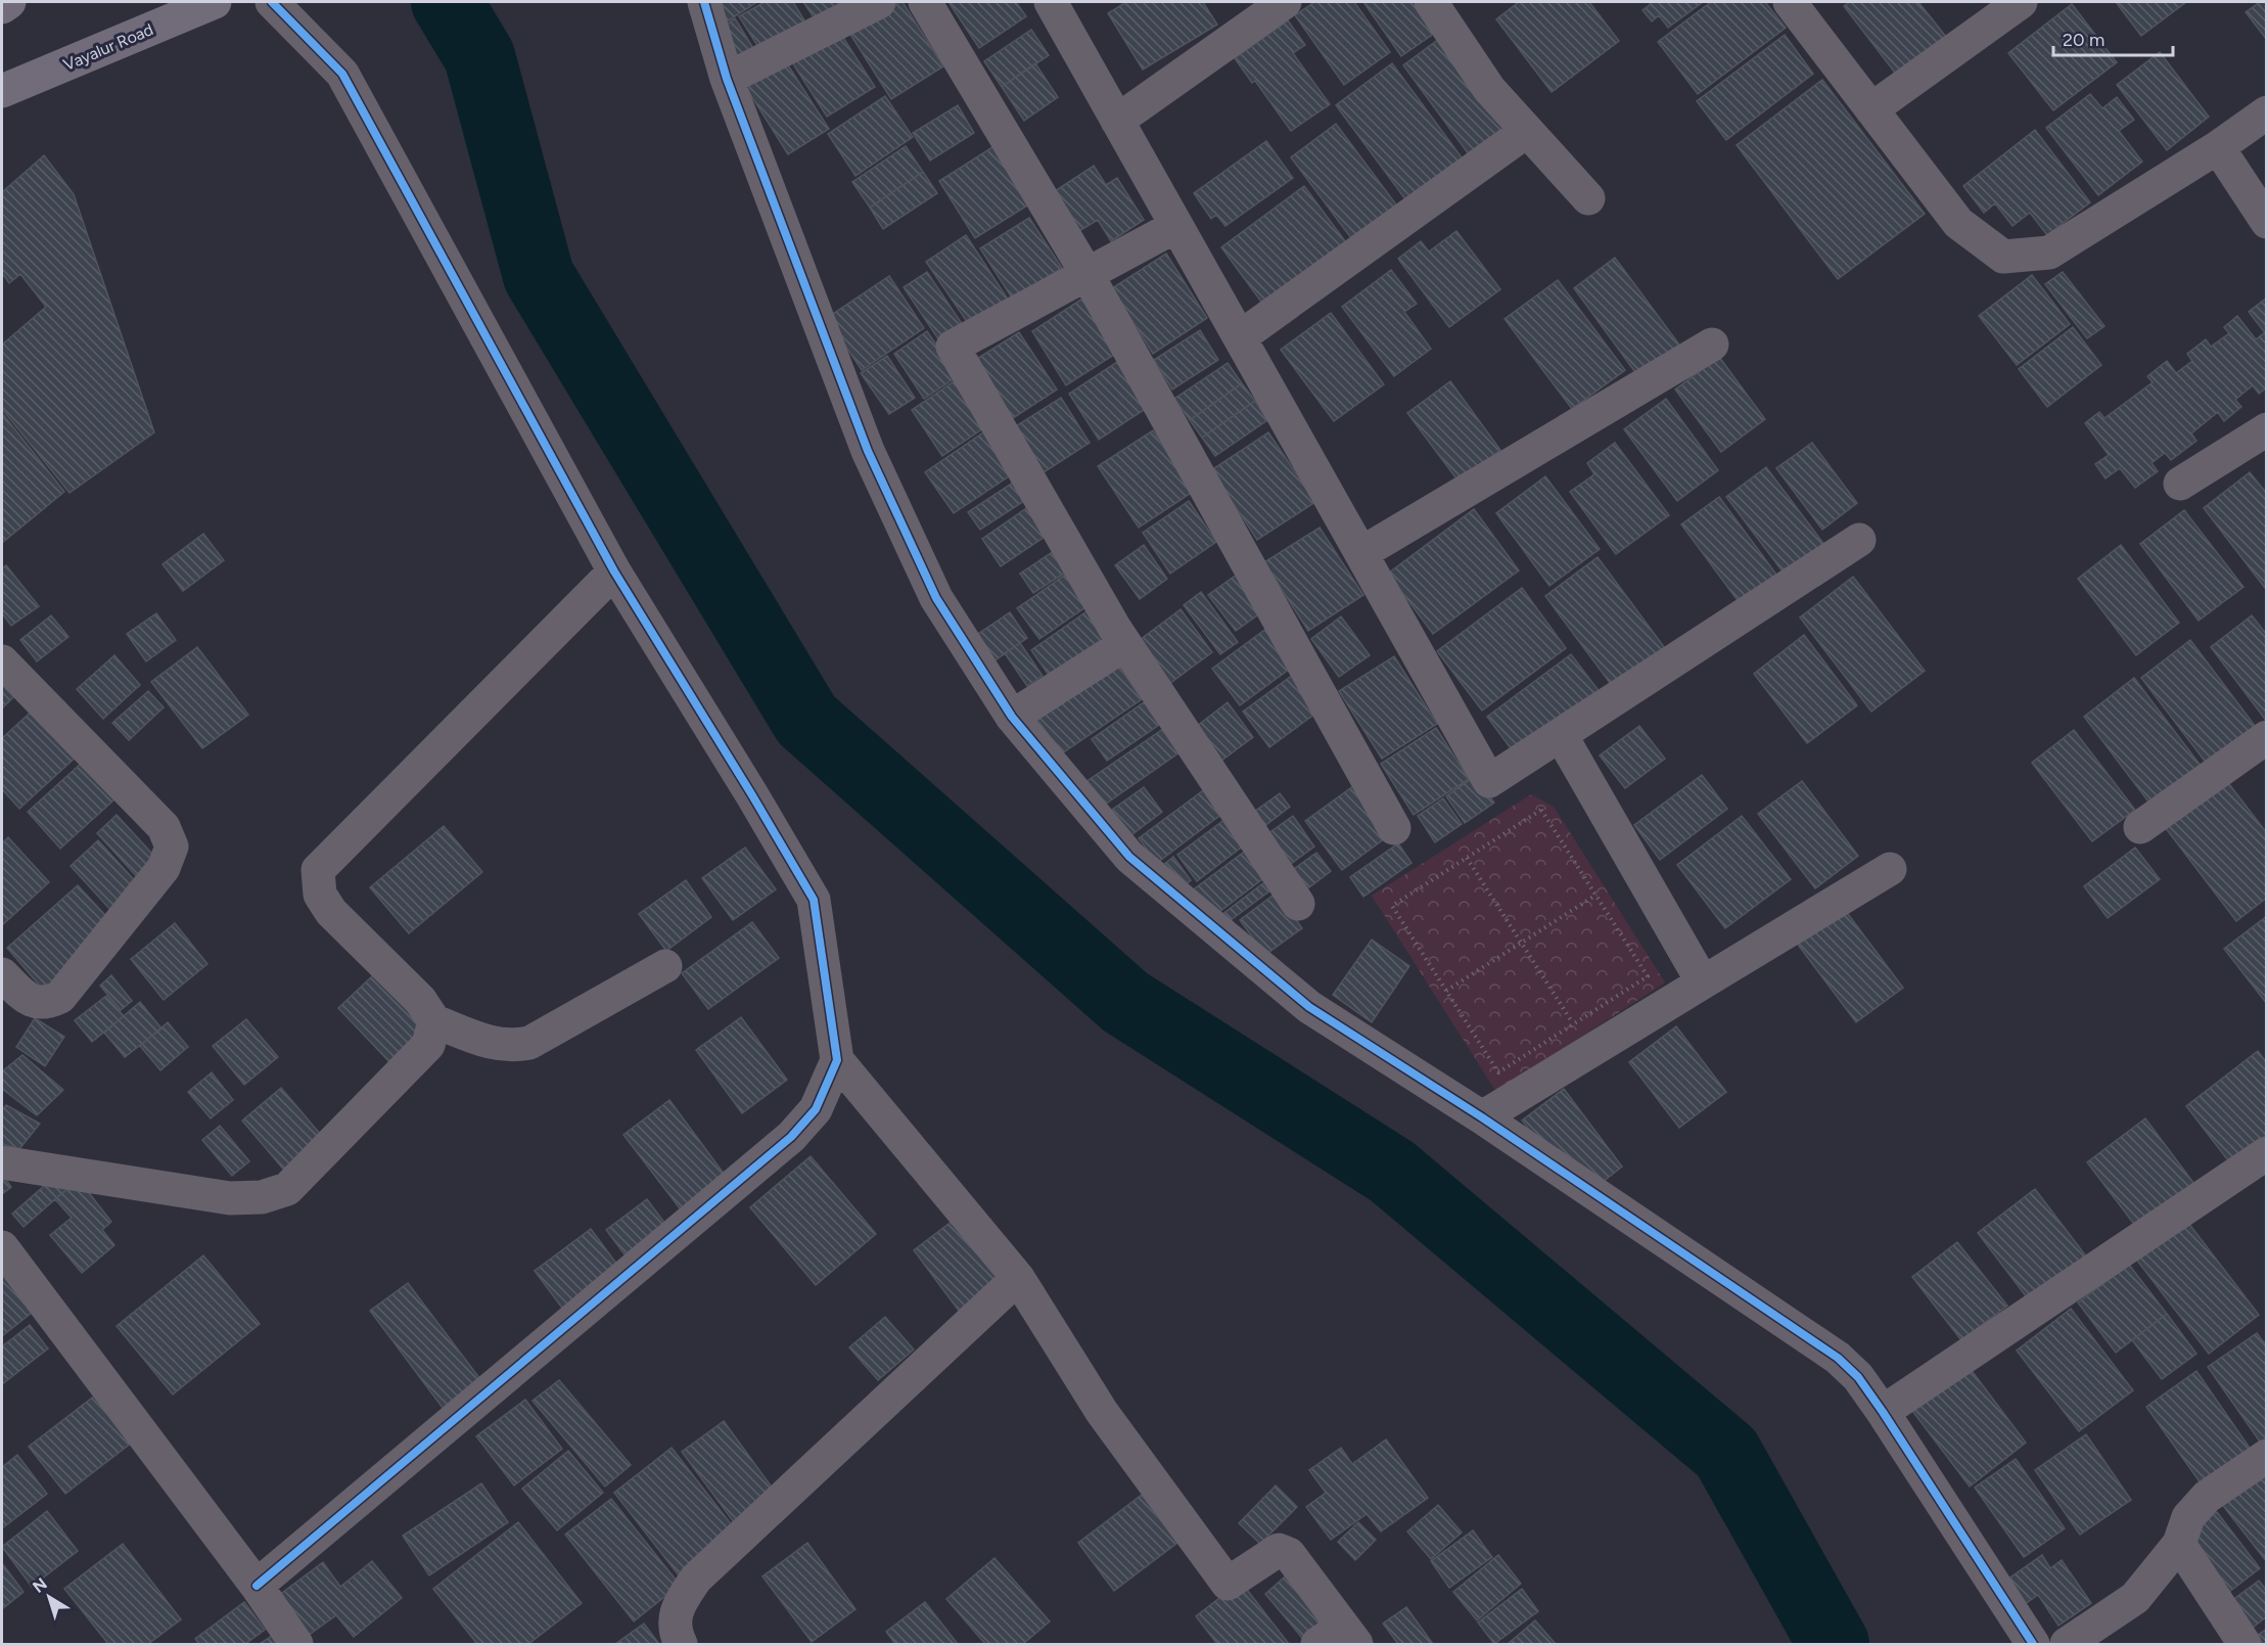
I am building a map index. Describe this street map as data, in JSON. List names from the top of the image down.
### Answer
{
  "streets": {
    "main road": ["Vayalur Road"]
  },
  "scale_bar": "20 m",
  "north": "top left"
}
